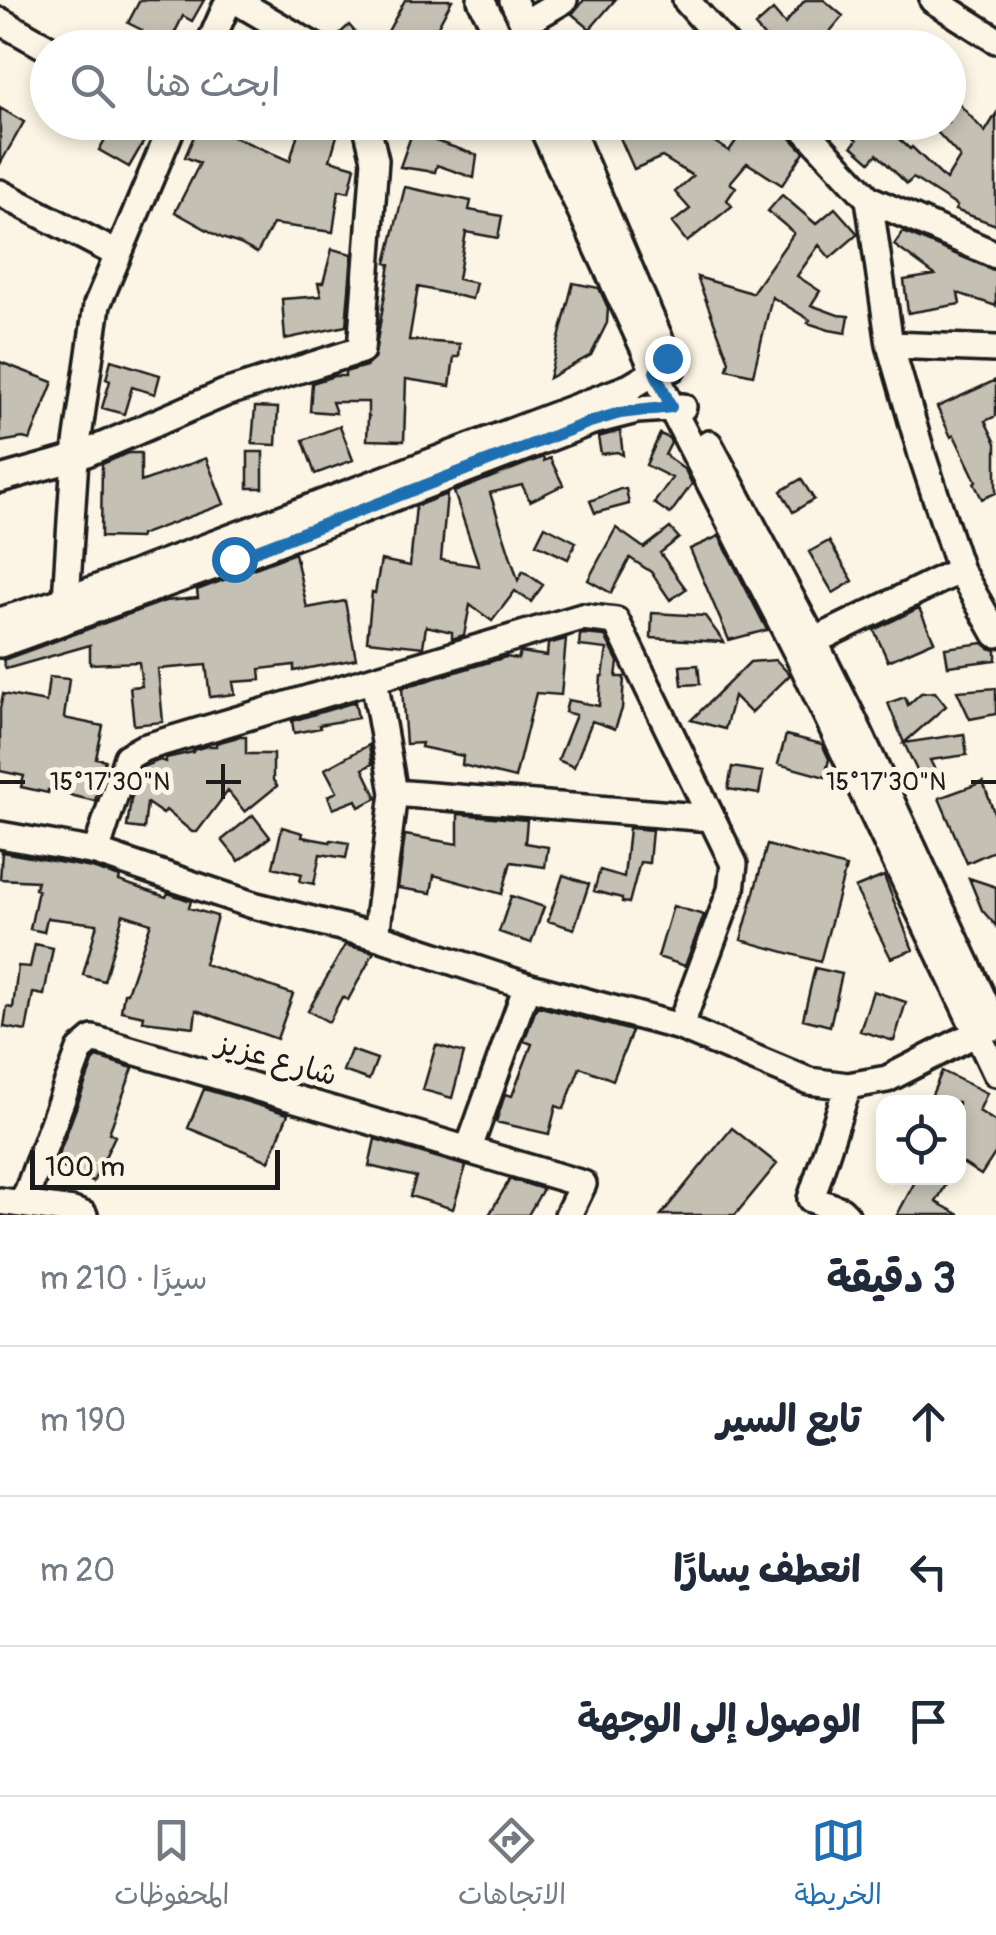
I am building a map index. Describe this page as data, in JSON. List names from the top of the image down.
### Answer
{
  "streets": {
    "street": ["شارع عزيز"]
  },
  "scale_bar": "100 m",
  "page": {
    "search": "ابحث هنا",
    "scale": "100 m",
    "heading": ["3 دقيقة", "سيرًا · 210 m"],
    "list": [
      ["تابع السير", "190 m"],
      ["انعطف يسارًا", "20 m"],
      "الوصول إلى الوجهة"
    ],
    "nav": ["الخريطة", "الاتجاهات", "المحفوظات"]
  },
  "coordinates": ["15°17'30\"N"]
}
